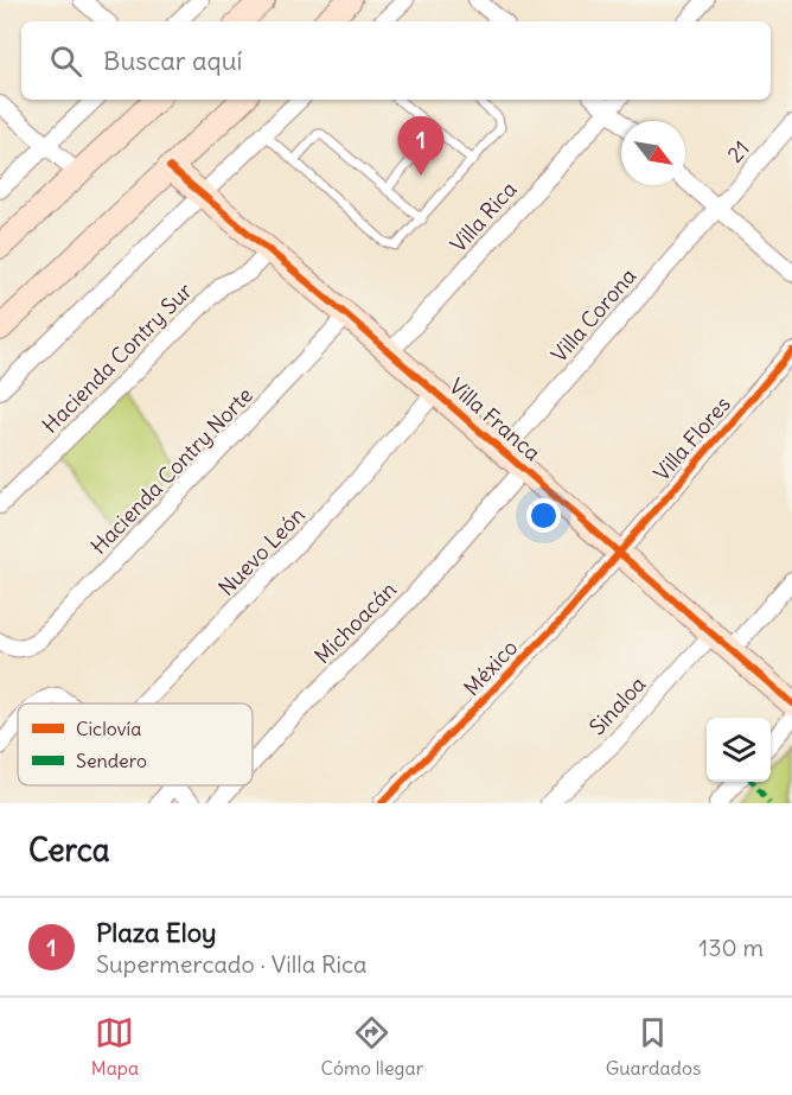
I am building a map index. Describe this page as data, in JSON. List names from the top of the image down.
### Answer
{
  "streets": {
    "street": [
      "21",
      "Villa Rica",
      "Villa Corona",
      "Hacienda Contry Sur",
      "Villa Franca",
      "Villa Flores",
      "Hacienda Contry Norte",
      "Nuevo León",
      "Michoacán",
      "México",
      "Sinaloa"
    ]
  },
  "crossings": [
    ["21", "Villa Corona"],
    ["Villa Rica", "Villa Franca"],
    ["Villa Corona", "Villa Franca"],
    ["Hacienda Contry Sur", "Villa Franca"],
    ["Villa Franca", "Villa Flores"],
    ["Villa Franca", "Hacienda Contry Norte"],
    ["Villa Franca", "Nuevo León"],
    ["Villa Franca", "Michoacán"],
    ["Villa Franca", "México"],
    ["Villa Franca", "Sinaloa"],
    ["Villa Flores", "México"]
  ],
  "legend": ["Ciclovía", "Sendero"],
  "north": "bottom right",
  "page": {
    "search": "Buscar aquí",
    "pins": "1",
    "heading": "Cerca",
    "list": [
      {
        "mark": "1",
        "name": "Plaza Eloy",
        "note": "Supermercado · Villa Rica",
        "value": "130 m"
      }
    ],
    "nav": ["Mapa", "Cómo llegar", "Guardados"]
  }
}
